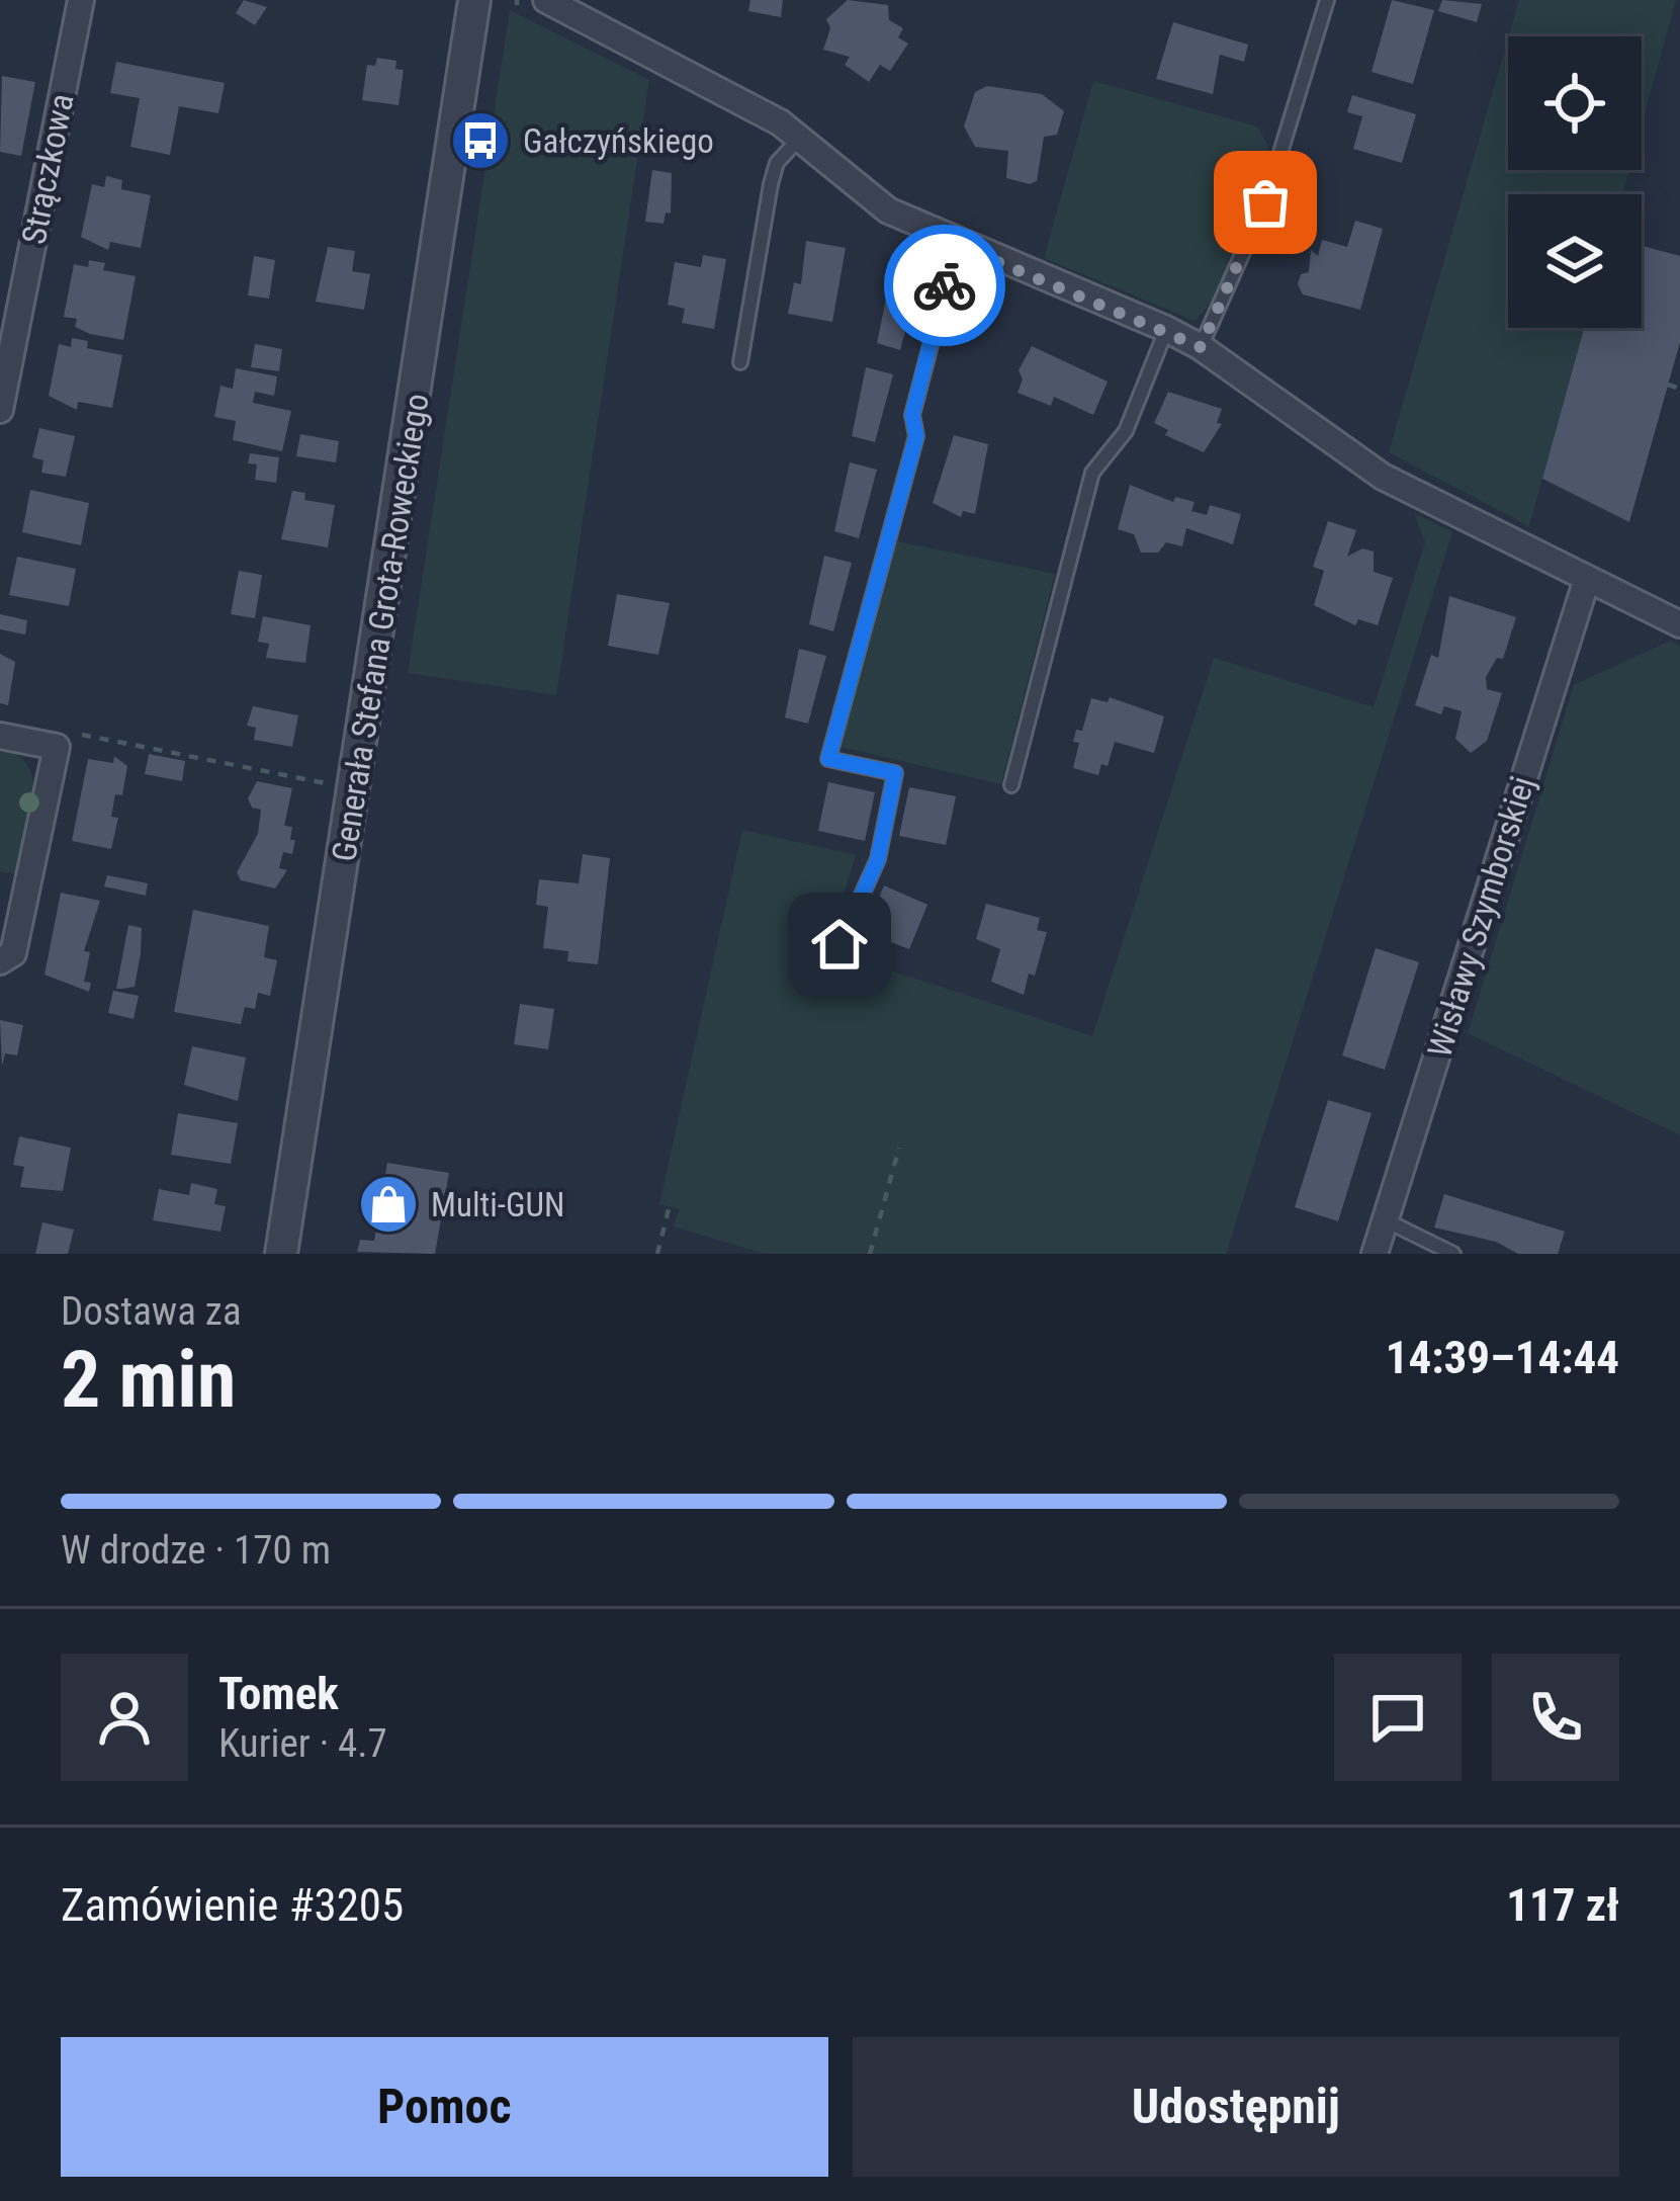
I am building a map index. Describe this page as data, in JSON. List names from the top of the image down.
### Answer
{
  "streets": {
    "street": ["Strączkowa", "Generała Stefana Grota-Roweckiego", "Wisławy Szymborskiej"]
  },
  "places": {
    "bus stop": ["Gałczyńskiego"],
    "shop": ["Multi-GUN"]
  },
  "page": {
    "heading": ["2 min", "Dostawa za", "14:39–14:44"],
    "panel": [
      "Tomek",
      "Kurier · 4.7",
      "Zamówienie #3205",
      "117 zł"
    ],
    "bar": "W drodze · 170 m",
    "buttons": ["Pomoc", "Udostępnij"]
  }
}
